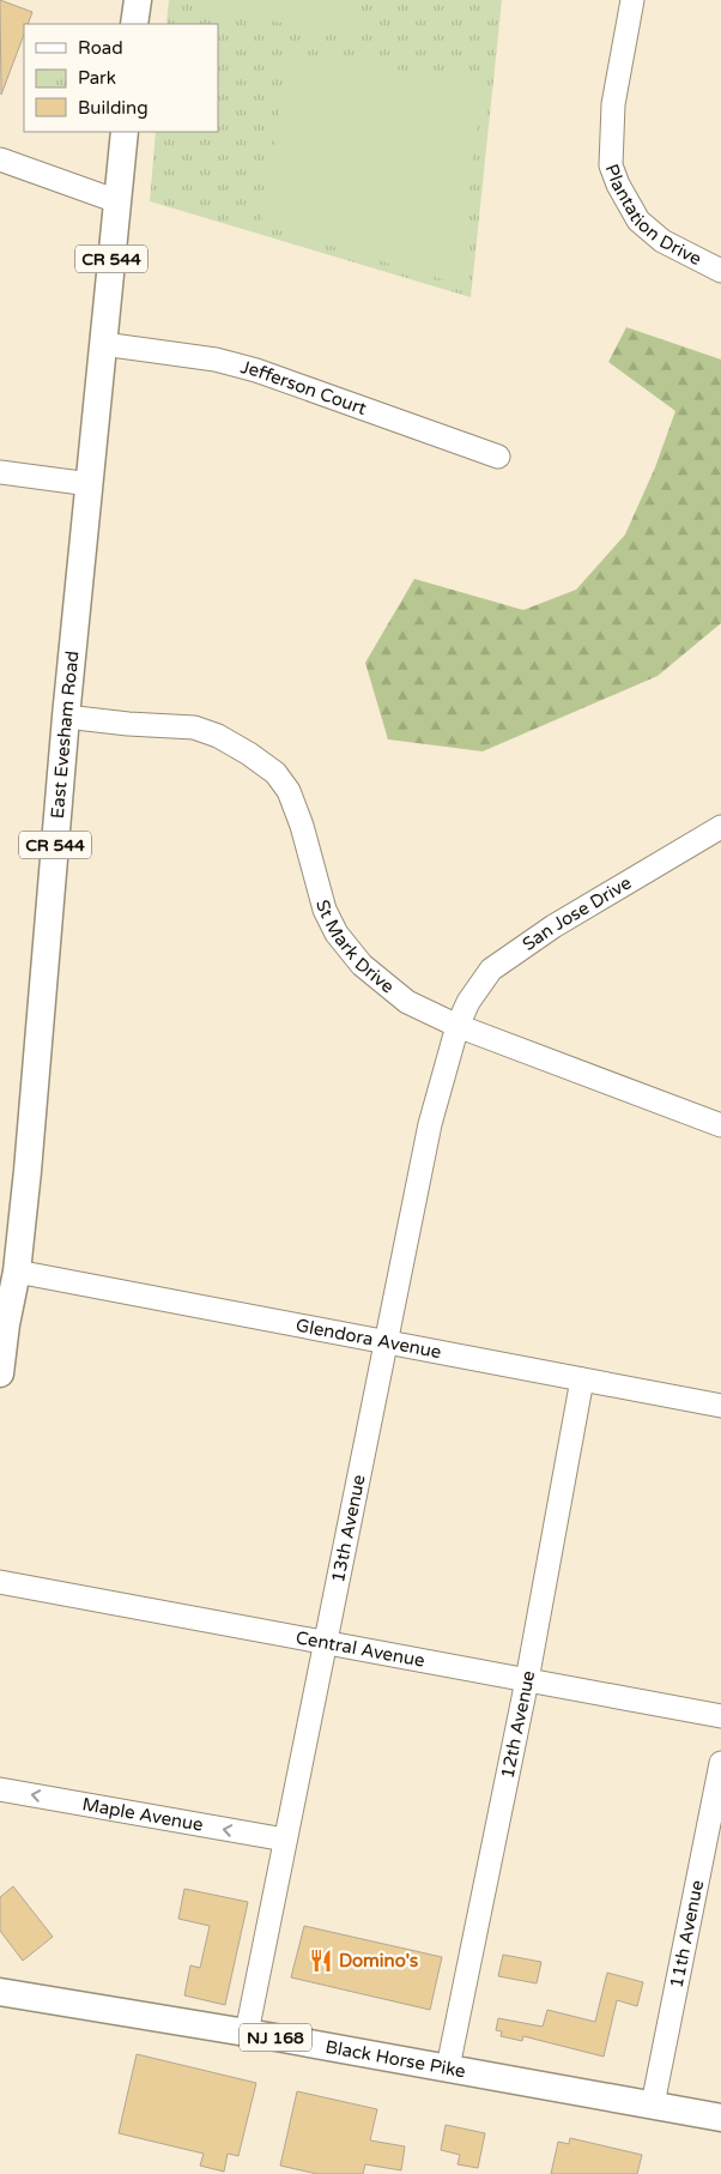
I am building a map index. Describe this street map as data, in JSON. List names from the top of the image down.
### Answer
{
  "streets": {
    "main road": [
      "CR 544",
      "East Evesham Road",
      "NJ 168",
      "Black Horse Pike"
    ],
    "street": [
      "Plantation Drive",
      "Jefferson Court",
      "San Jose Drive",
      "St Mark Drive",
      "Glendora Avenue",
      "13th Avenue",
      "Central Avenue",
      "12th Avenue",
      "Maple Avenue",
      "11th Avenue"
    ]
  },
  "crossings": [
    ["Jefferson Court", "East Evesham Road"],
    ["East Evesham Road", "St Mark Drive"],
    ["East Evesham Road", "Glendora Avenue"],
    ["San Jose Drive", "St Mark Drive"],
    ["San Jose Drive", "13th Avenue"],
    ["St Mark Drive", "13th Avenue"],
    ["Glendora Avenue", "13th Avenue"],
    ["Glendora Avenue", "12th Avenue"],
    ["13th Avenue", "Central Avenue"],
    ["13th Avenue", "Maple Avenue"],
    ["13th Avenue", "Black Horse Pike"],
    ["Central Avenue", "12th Avenue"],
    ["12th Avenue", "Black Horse Pike"],
    ["11th Avenue", "Black Horse Pike"]
  ],
  "one_way": ["Maple Avenue"],
  "places": {
    "restaurant": ["Domino's"]
  },
  "legend": ["Road", "Park", "Building"]
}
